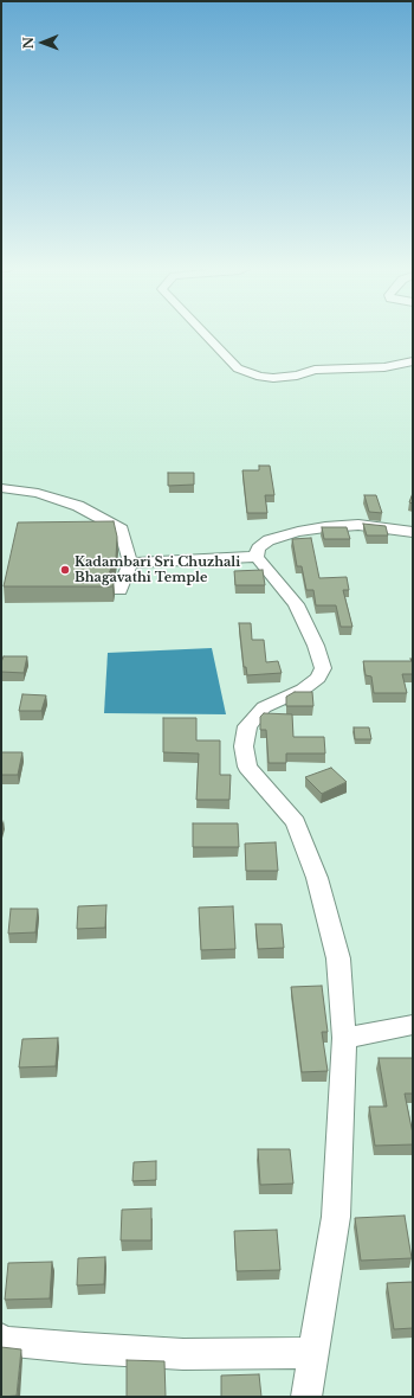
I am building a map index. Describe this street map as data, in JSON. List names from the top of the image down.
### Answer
{
  "places": ["Kadambari Sri Chuzhali Bhagavathi Temple"],
  "north": "left"
}
